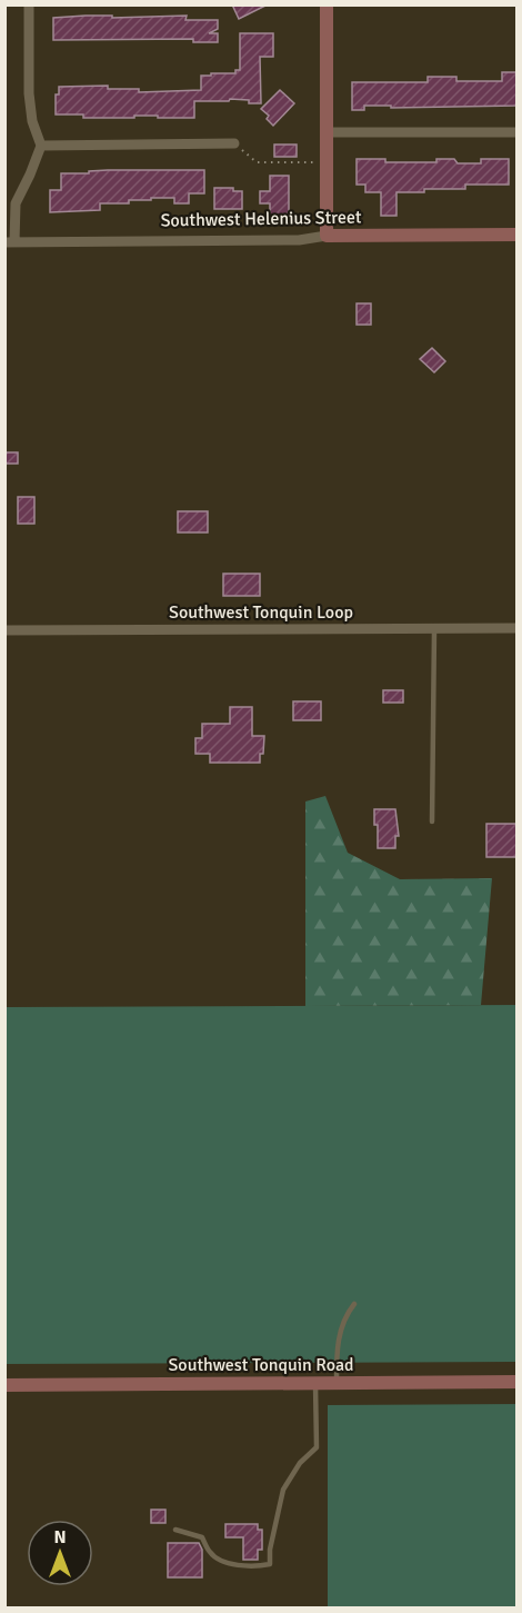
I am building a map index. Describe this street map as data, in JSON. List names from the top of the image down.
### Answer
{
  "streets": {
    "street": ["Southwest Helenius Street", "Southwest Tonquin Loop", "Southwest Tonquin Road"]
  },
  "north": "top"
}
